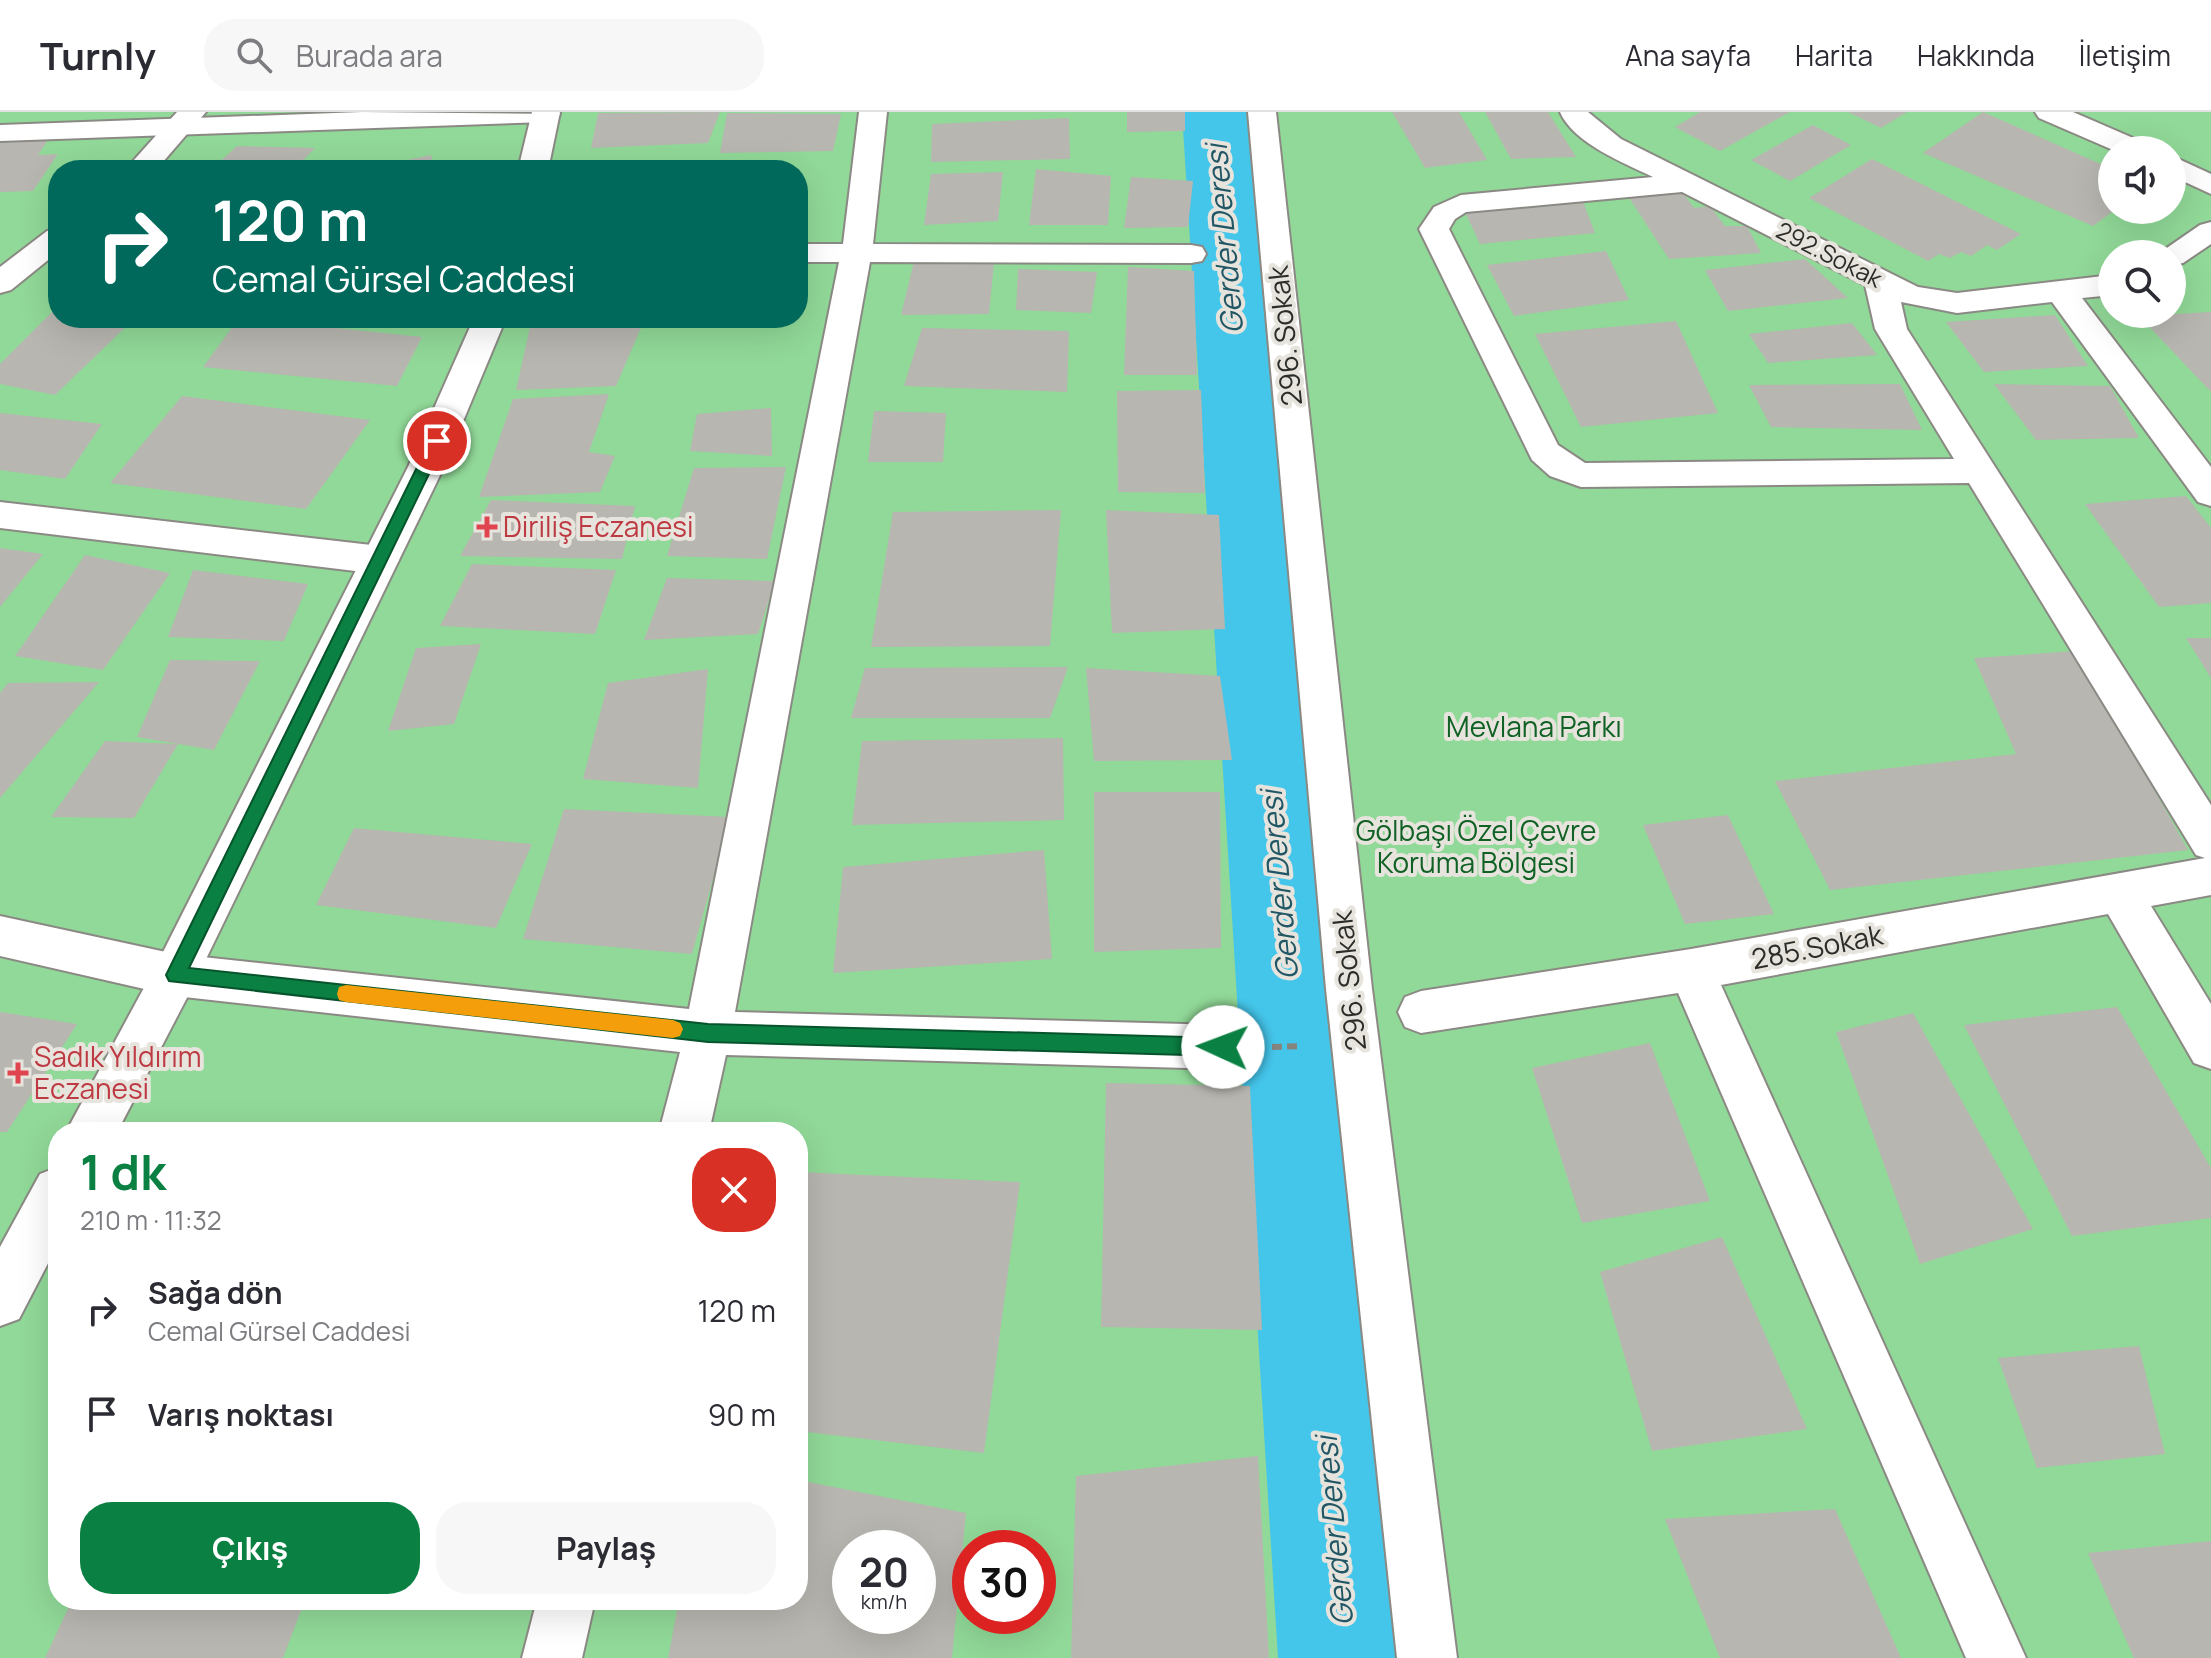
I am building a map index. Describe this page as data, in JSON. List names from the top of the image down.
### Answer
{
  "streets": {
    "street": ["292.Sokak", "296. Sokak", "285.Sokak"]
  },
  "water": ["Gerder Deresi"],
  "parks": ["Mevlana Parkı", "Gölbaşı Özel Çevre Koruma Bölgesi"],
  "places": {
    "health": ["Diriliş Eczanesi", "Sadık Yıldırım Eczanesi"]
  },
  "page": {
    "header": "Turnly",
    "search": "Burada ara",
    "nav": [
      "Ana sayfa",
      "Harita",
      "Hakkında",
      "İletişim"
    ],
    "turn": ["120 m", "Cemal Gürsel Caddesi"],
    "heading": ["1 dk", "210 m · 11:32"],
    "list": [
      {
        "name": "Sağa dön",
        "note": "Cemal Gürsel Caddesi",
        "value": "120 m"
      },
      {
        "name": "Varış noktası",
        "value": "90 m"
      }
    ],
    "buttons": ["Çıkış", "Paylaş"],
    "speed": "20 km/h",
    "limit": "30"
  }
}
